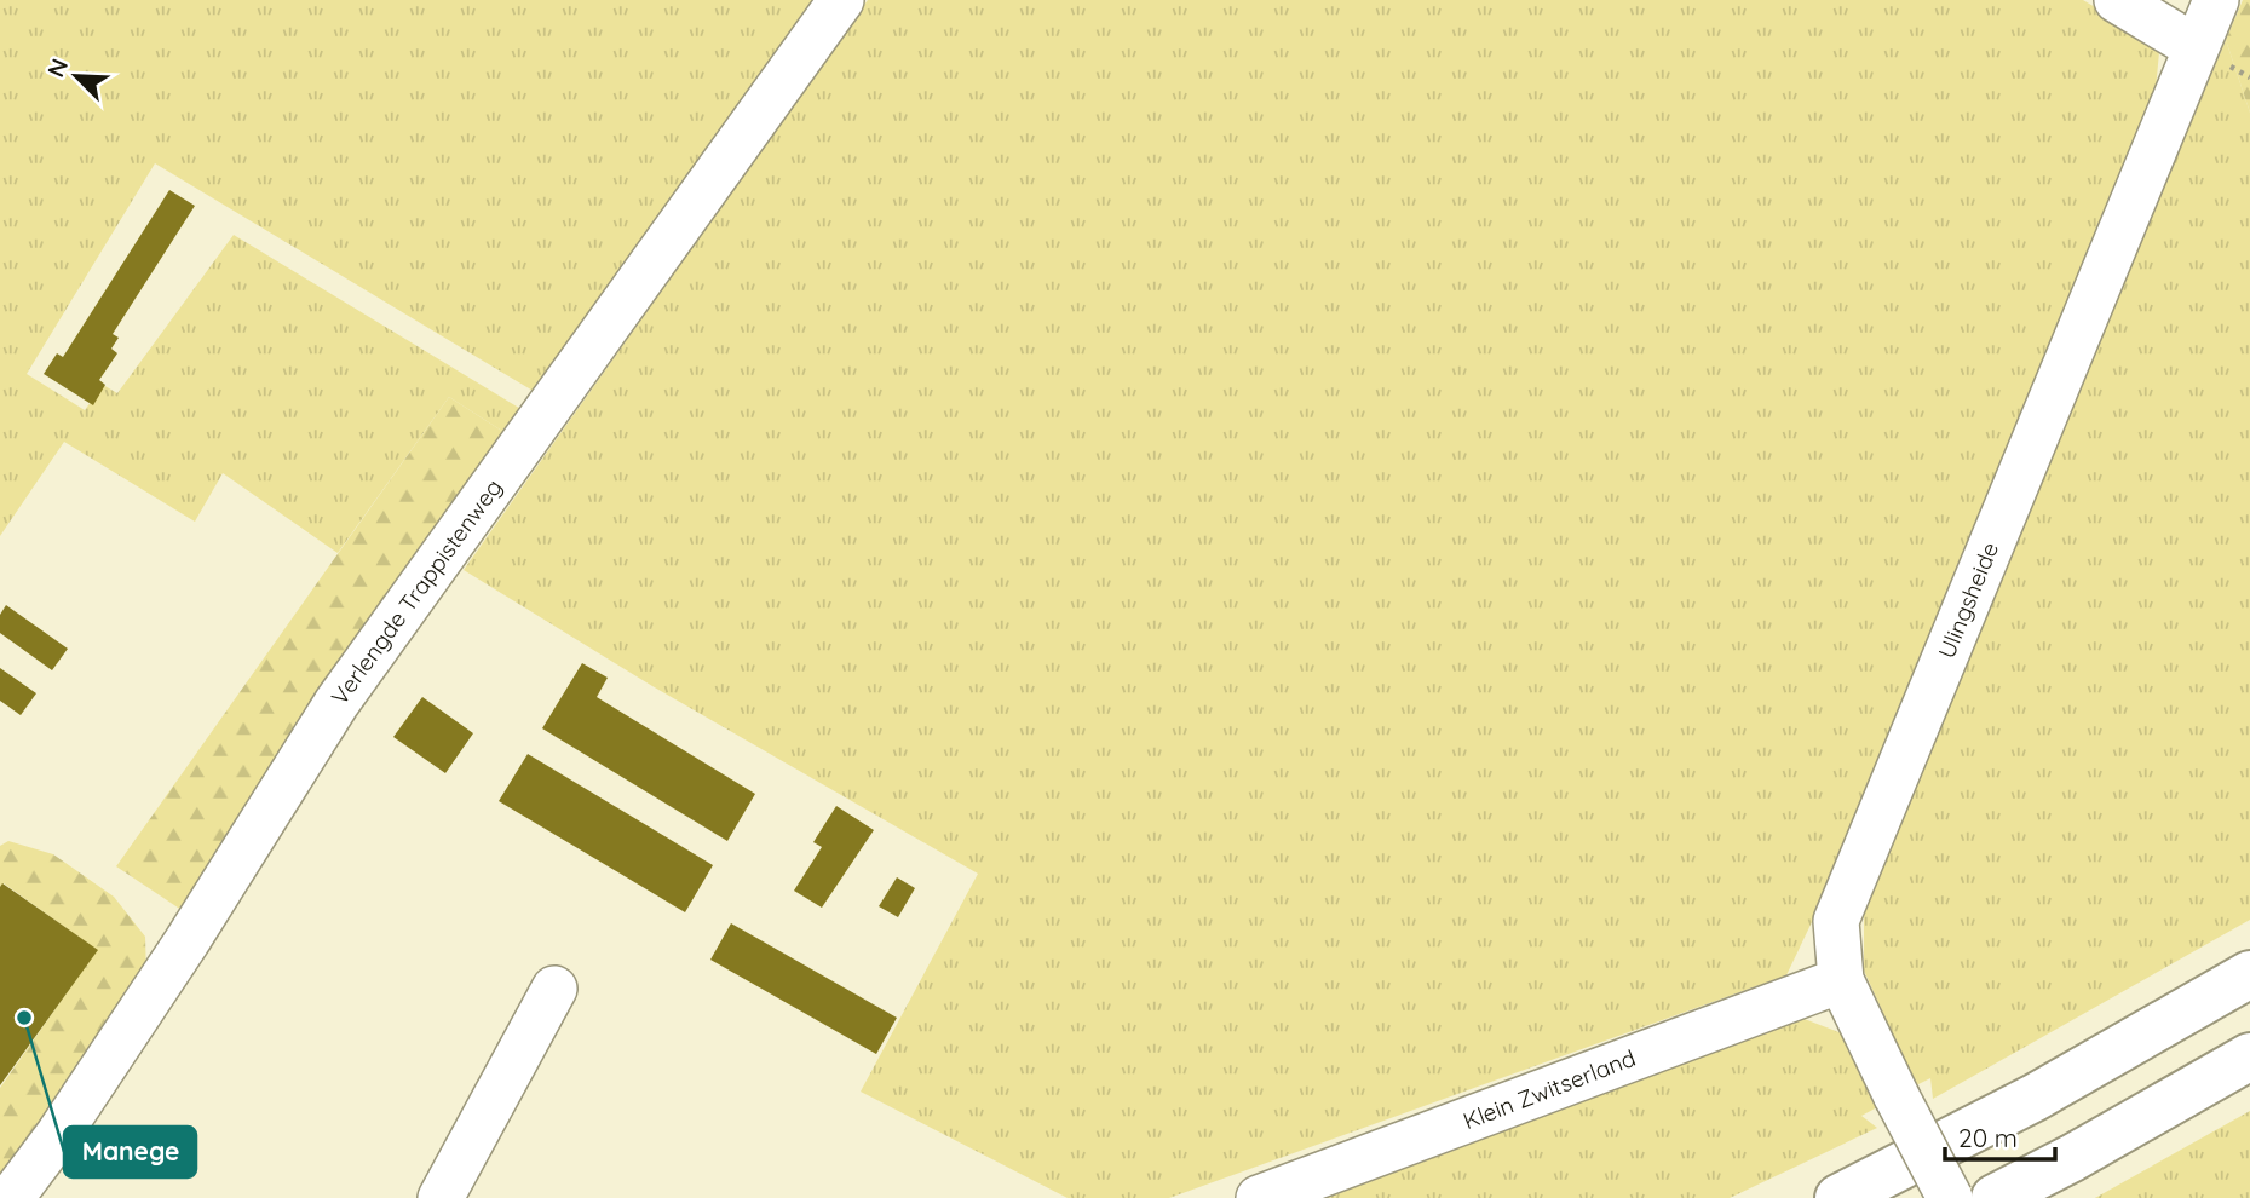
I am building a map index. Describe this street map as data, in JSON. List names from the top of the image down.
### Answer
{
  "streets": {
    "street": ["Verlengde Trappistenweg", "Ulingsheide", "Klein Zwitserland"]
  },
  "crossings": [
    ["Ulingsheide", "Klein Zwitserland"]
  ],
  "places": ["Manege"],
  "scale_bar": "20 m",
  "north": "top left"
}
